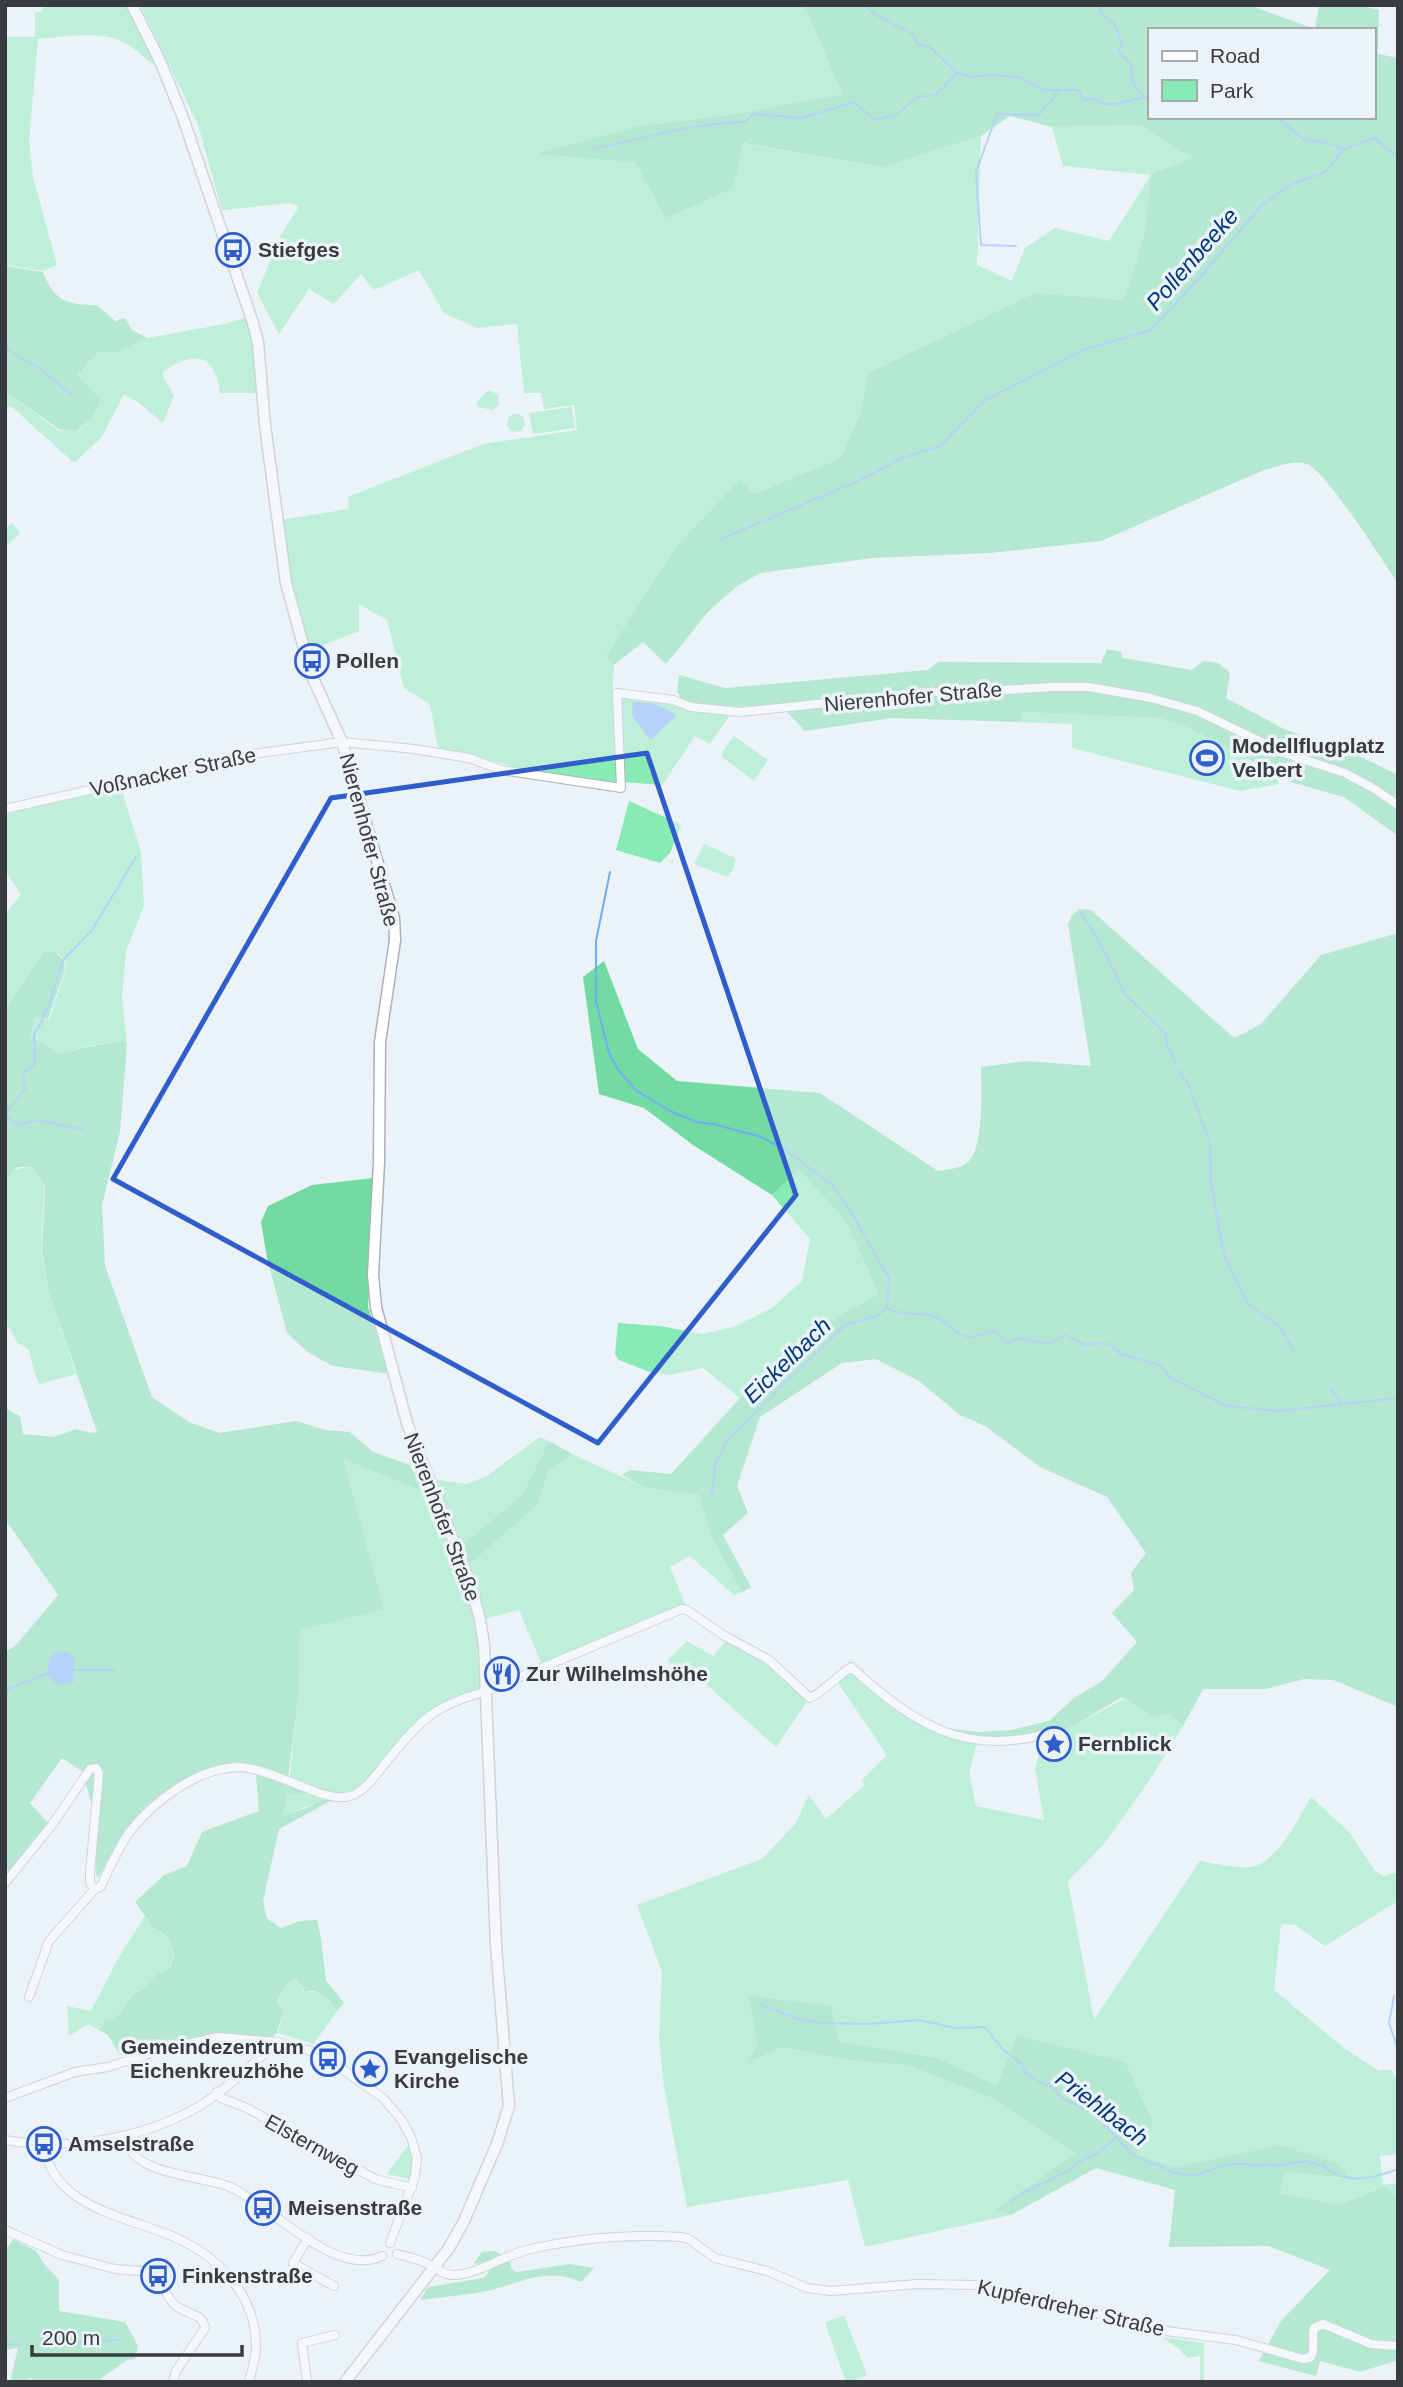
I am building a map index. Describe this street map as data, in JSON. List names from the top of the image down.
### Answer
{
  "streets": {
    "street": [
      "Nierenhofer Straße",
      "Voßnacker Straße",
      "Elsternweg",
      "Kupferdreher Straße"
    ]
  },
  "crossings": [
    ["Nierenhofer Straße", "Voßnacker Straße"],
    ["Nierenhofer Straße", "Kupferdreher Straße"]
  ],
  "water": ["Pollenbeeke", "Eickelbach", "Priehlbach"],
  "places": {
    "bus stop": [
      "Stiefges",
      "Pollen",
      "Gemeindezentrum Eichenkreuzhöhe",
      "Amselstraße",
      "Meisenstraße",
      "Finkenstraße"
    ],
    "sports": ["Modellflugplatz Velbert"],
    "restaurant": ["Zur Wilhelmshöhe"],
    "place": ["Fernblick", "Evangelische Kirche"]
  },
  "legend": ["Road", "Park"],
  "scale_bar": "200 m"
}
